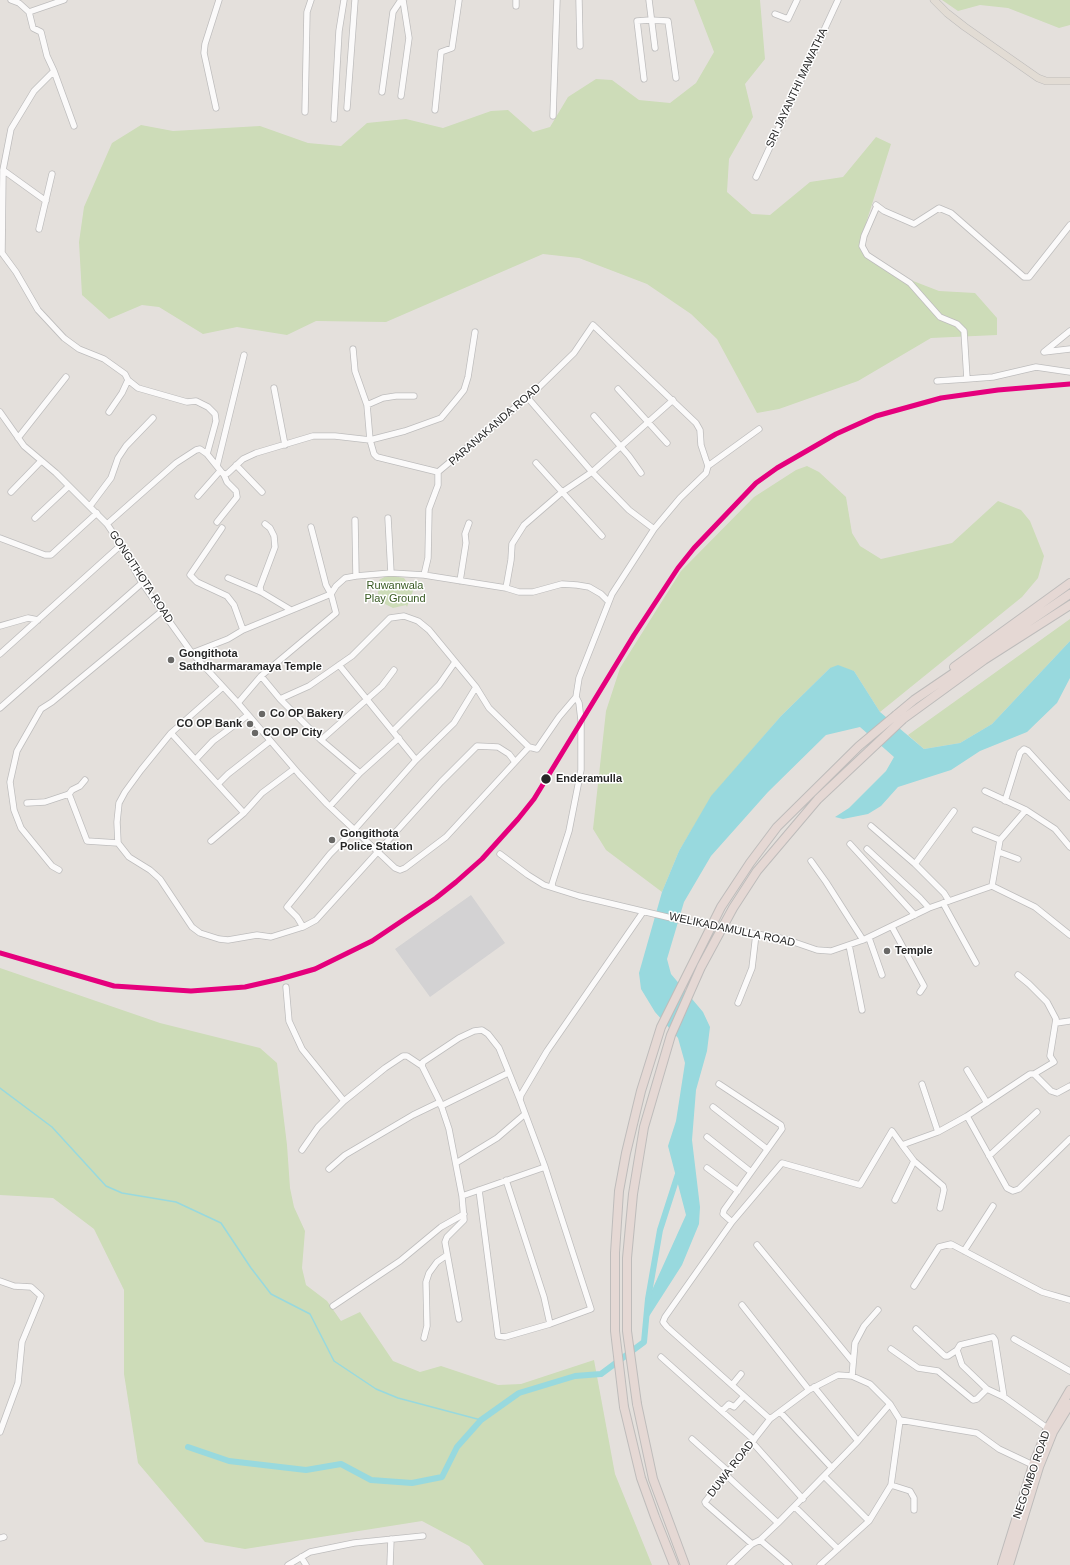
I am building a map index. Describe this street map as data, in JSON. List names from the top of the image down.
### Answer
{
  "streets": {
    "highway": ["NEGOMBO ROAD"],
    "street": [
      "SRI JAYANTHI MAWATHA",
      "PARANAKANDA ROAD",
      "GONGITHOTA ROAD",
      "WELIKADAMULLA ROAD",
      "DUWA ROAD"
    ]
  },
  "parks": ["Ruwanwala Play Ground"],
  "places": [
    "Gongithota Sathdharmaramaya Temple",
    "Co OP Bakery",
    "CO OP Bank",
    "CO OP City",
    "Enderamulla",
    "Gongithota Police Station",
    "Temple"
  ]
}
